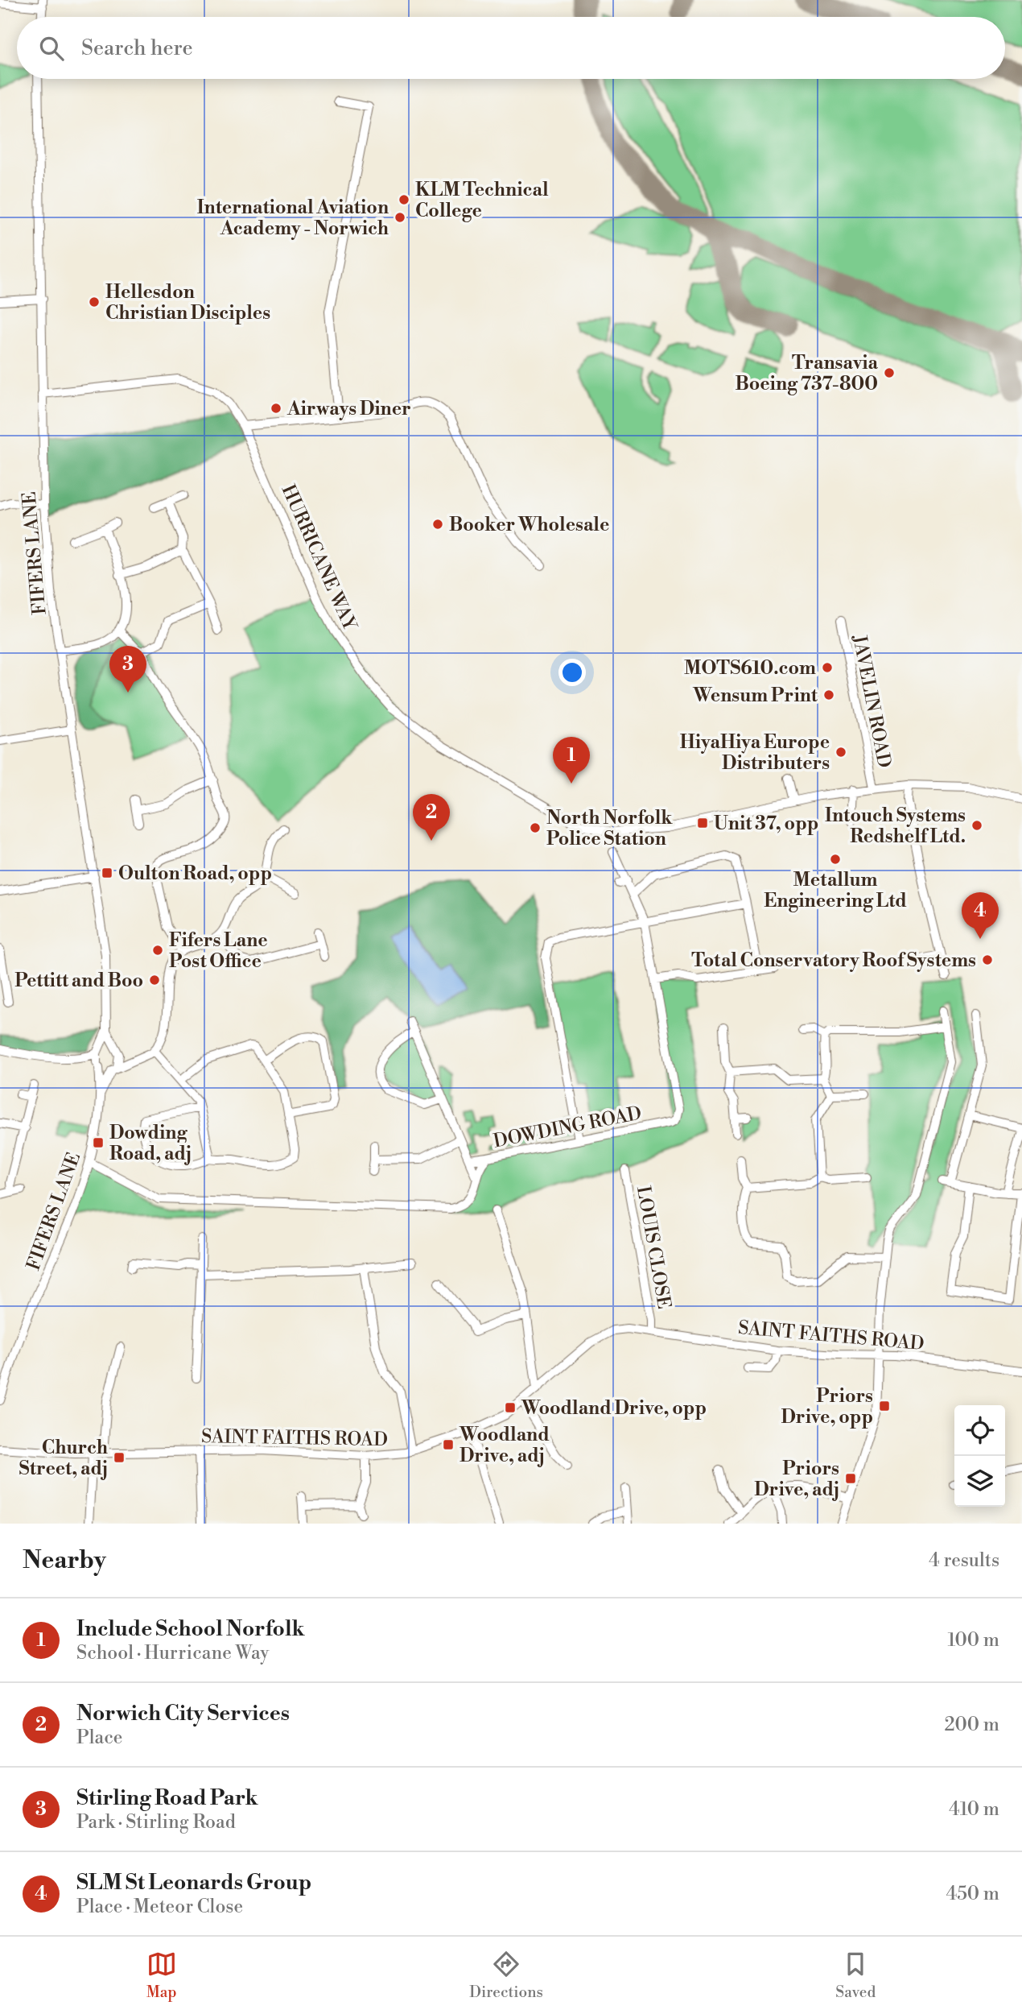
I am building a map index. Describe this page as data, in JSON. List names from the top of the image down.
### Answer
{
  "streets": {
    "street": [
      "FIFERS LANE",
      "HURRICANE WAY",
      "JAVELIN ROAD",
      "DOWDING ROAD",
      "LOUIS CLOSE",
      "SAINT FAITHS ROAD"
    ]
  },
  "crossings": [
    ["FIFERS LANE", "HURRICANE WAY"],
    ["FIFERS LANE", "DOWDING ROAD"],
    ["HURRICANE WAY", "JAVELIN ROAD"],
    ["LOUIS CLOSE", "SAINT FAITHS ROAD"]
  ],
  "places": {
    "other": [
      "KLM Technical College",
      "International Aviation Academy - Norwich",
      "Hellesdon Christian Disciples",
      "Transavia Boeing 737-800",
      "Airways Diner",
      "Booker Wholesale",
      "MOTS610.com",
      "Wensum Print",
      "HiyaHiya Europe Distributers",
      "Intouch Systems Redshelf Ltd.",
      "North Norfolk Police Station",
      "Metallum Engineering Ltd",
      "Fifers Lane Post Office",
      "Total Conservatory Roof Systems",
      "Pettitt and Boo"
    ],
    "transit": [
      "Unit 37, opp",
      "Oulton Road, opp",
      "Dowding Road, adj",
      "Priors Drive, opp",
      "Woodland Drive, opp",
      "Woodland Drive, adj",
      "Church Street, adj",
      "Priors Drive, adj"
    ]
  },
  "page": {
    "search": "Search here",
    "pins": [
      "3",
      "1",
      "2",
      "4"
    ],
    "heading": ["Nearby", "4 results"],
    "list": [
      {
        "mark": "1",
        "name": "Include School Norfolk",
        "note": "School · Hurricane Way",
        "value": "100 m"
      },
      {
        "mark": "2",
        "name": "Norwich City Services",
        "note": "Place",
        "value": "200 m"
      },
      {
        "mark": "3",
        "name": "Stirling Road Park",
        "note": "Park · Stirling Road",
        "value": "410 m"
      },
      {
        "mark": "4",
        "name": "SLM St Leonards Group",
        "note": "Place · Meteor Close",
        "value": "450 m"
      }
    ],
    "nav": ["Map", "Directions", "Saved"]
  }
}
